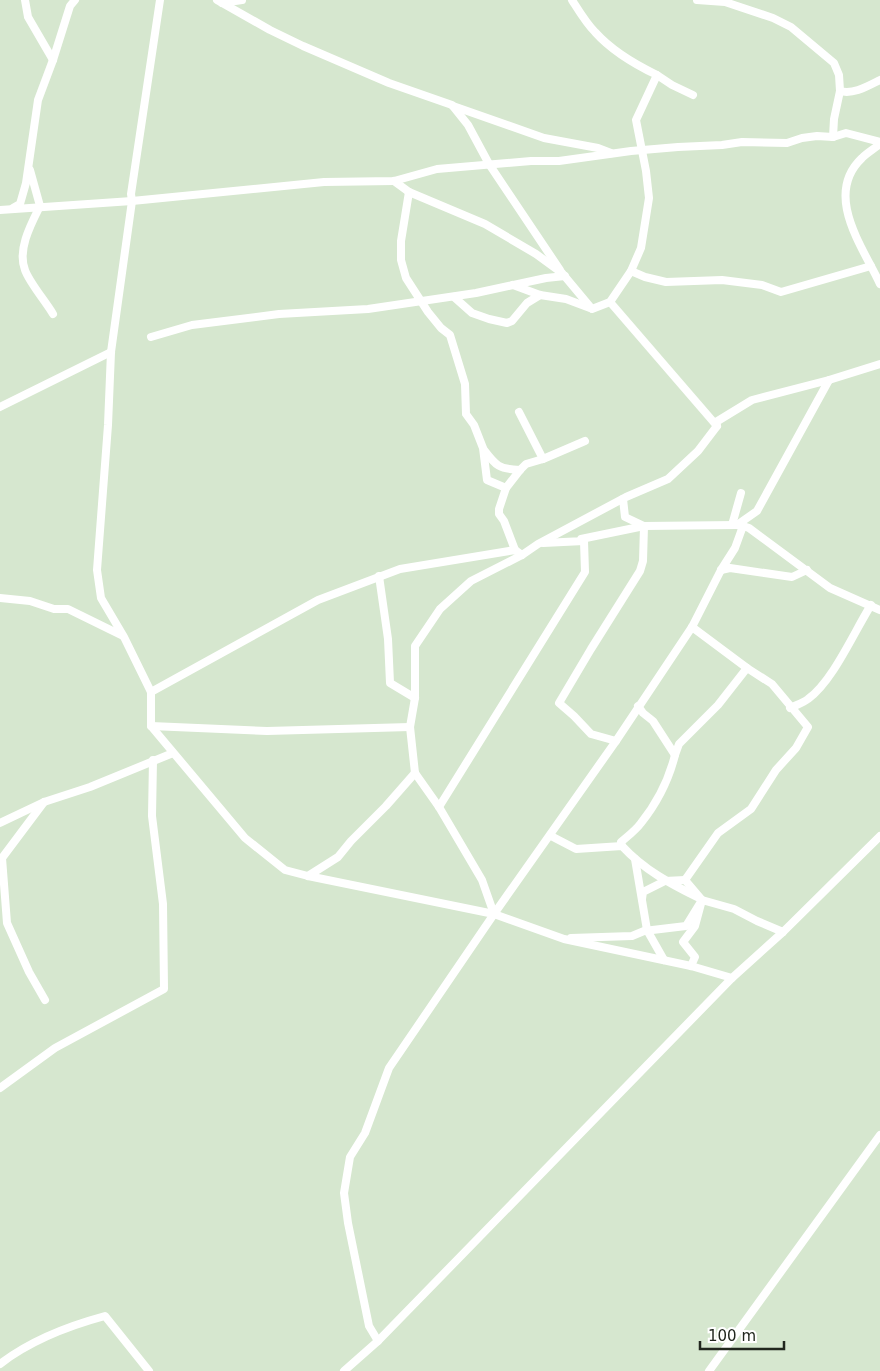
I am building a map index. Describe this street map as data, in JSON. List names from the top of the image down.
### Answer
{
  "scale_bar": "100 m"
}
